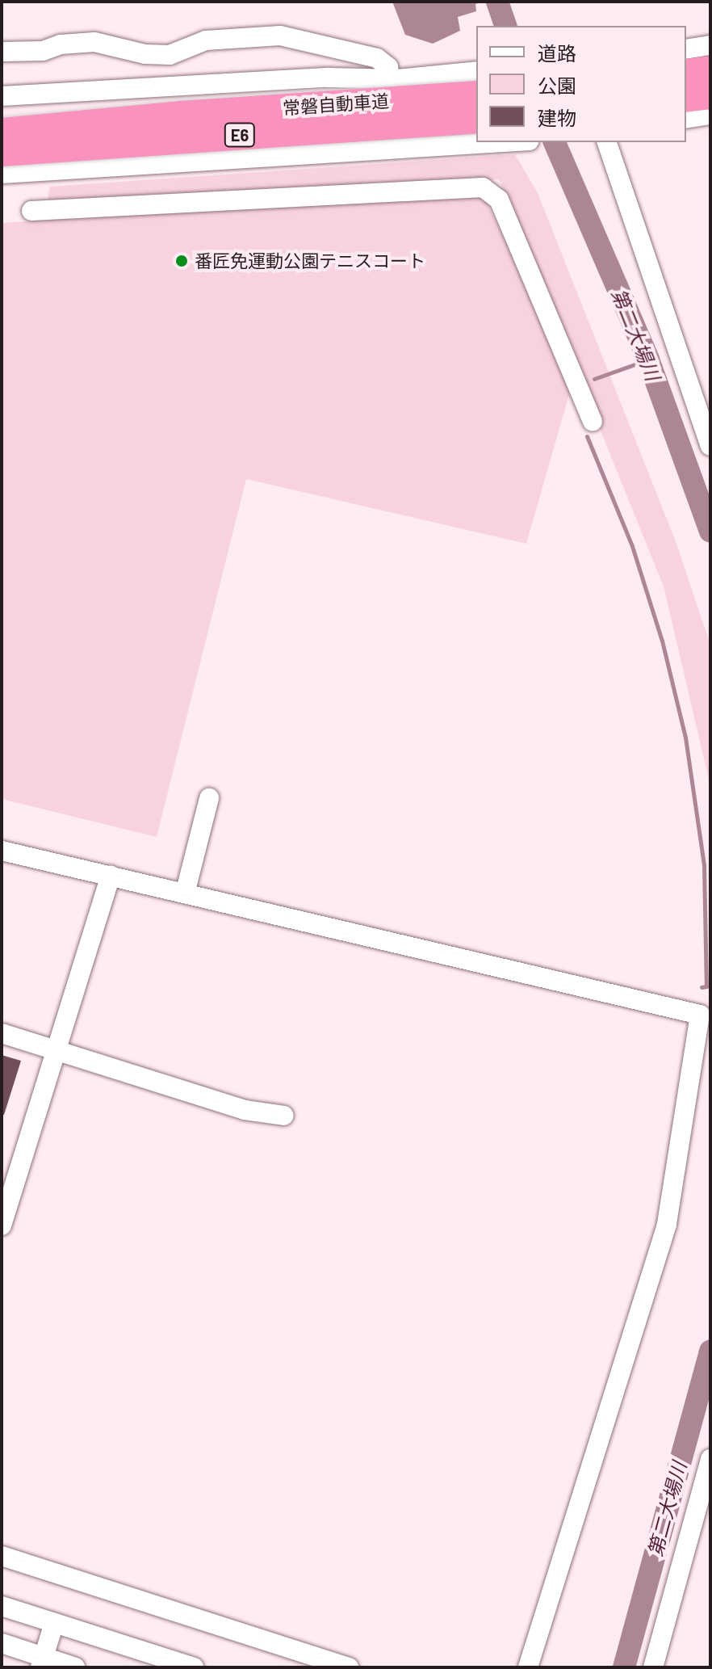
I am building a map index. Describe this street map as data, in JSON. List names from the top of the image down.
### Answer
{
  "streets": {
    "highway": ["常磐自動車道", "E6"]
  },
  "water": ["第二大場川"],
  "places": ["番匠免運動公園テニスコート"],
  "legend": ["道路", "公園", "建物"]
}
